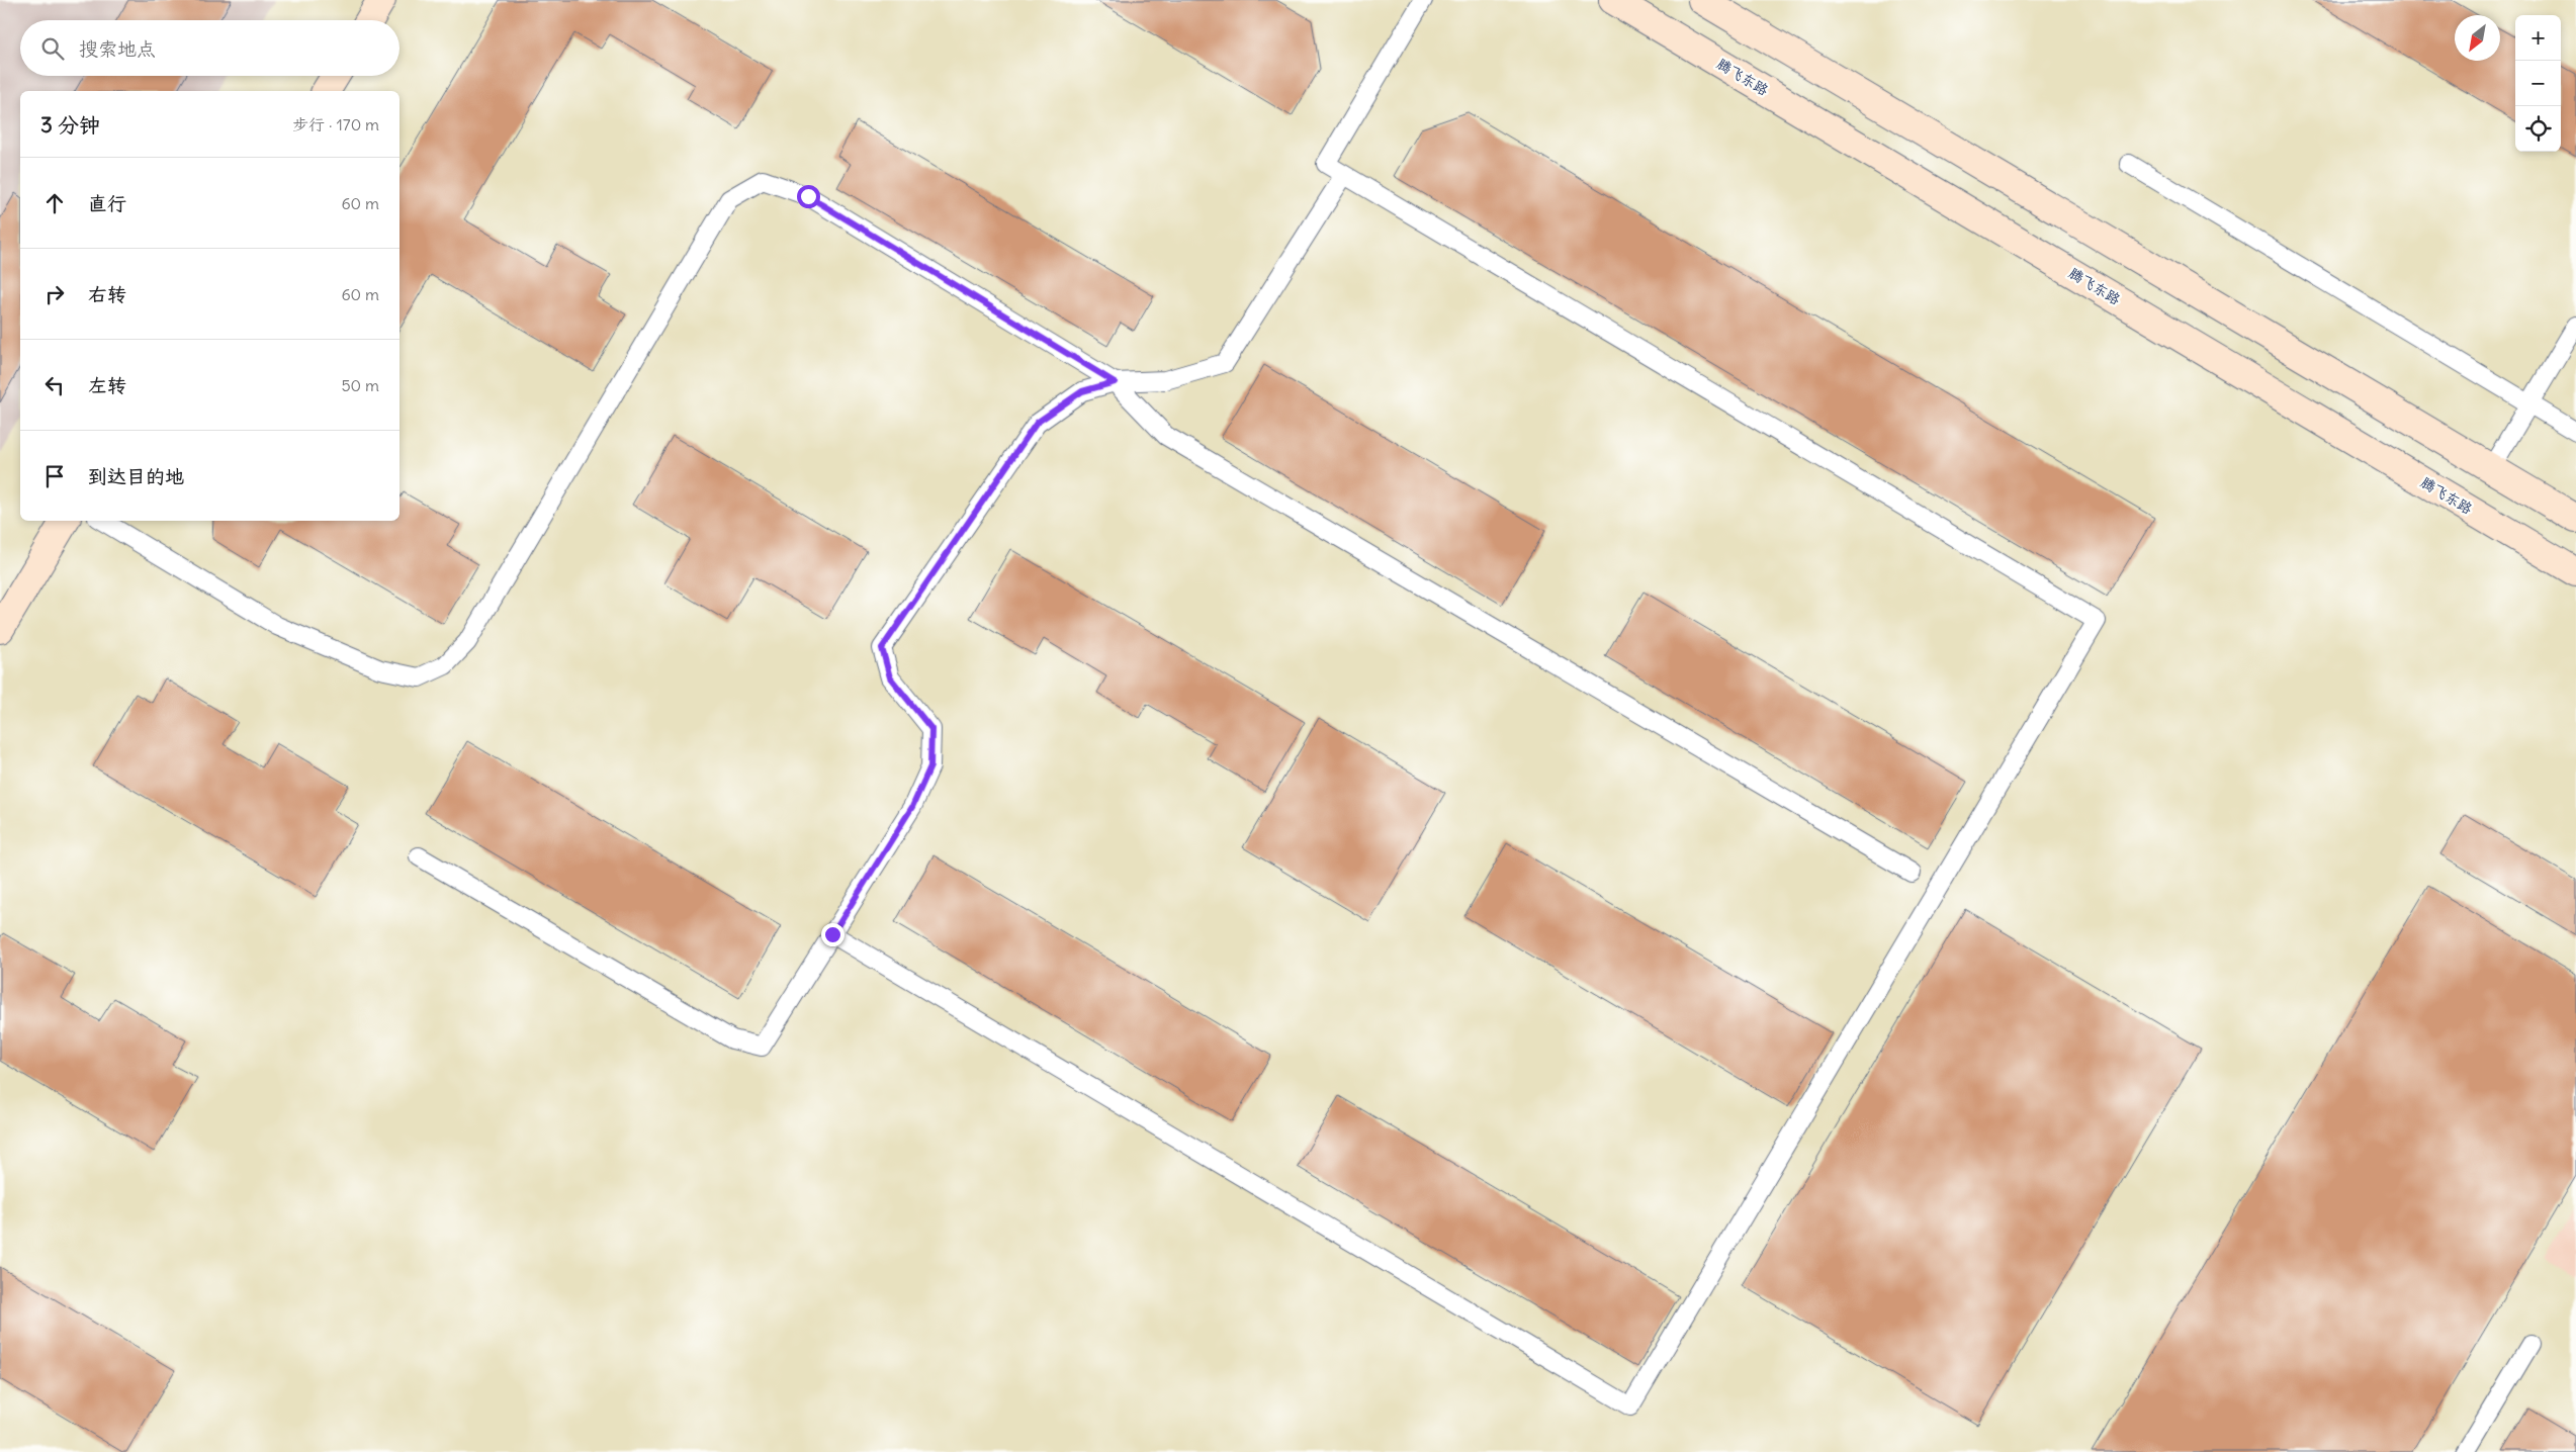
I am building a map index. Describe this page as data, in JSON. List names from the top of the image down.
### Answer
{
  "streets": {
    "street": ["腾飞东路"]
  },
  "north": "bottom left",
  "page": {
    "map_buttons": ["+", "−"],
    "search": "搜索地点",
    "heading": ["3 分钟", "步行 · 170 m"],
    "list": [
      ["直行", "60 m"],
      ["右转", "60 m"],
      ["左转", "50 m"],
      "到达目的地"
    ]
  }
}
